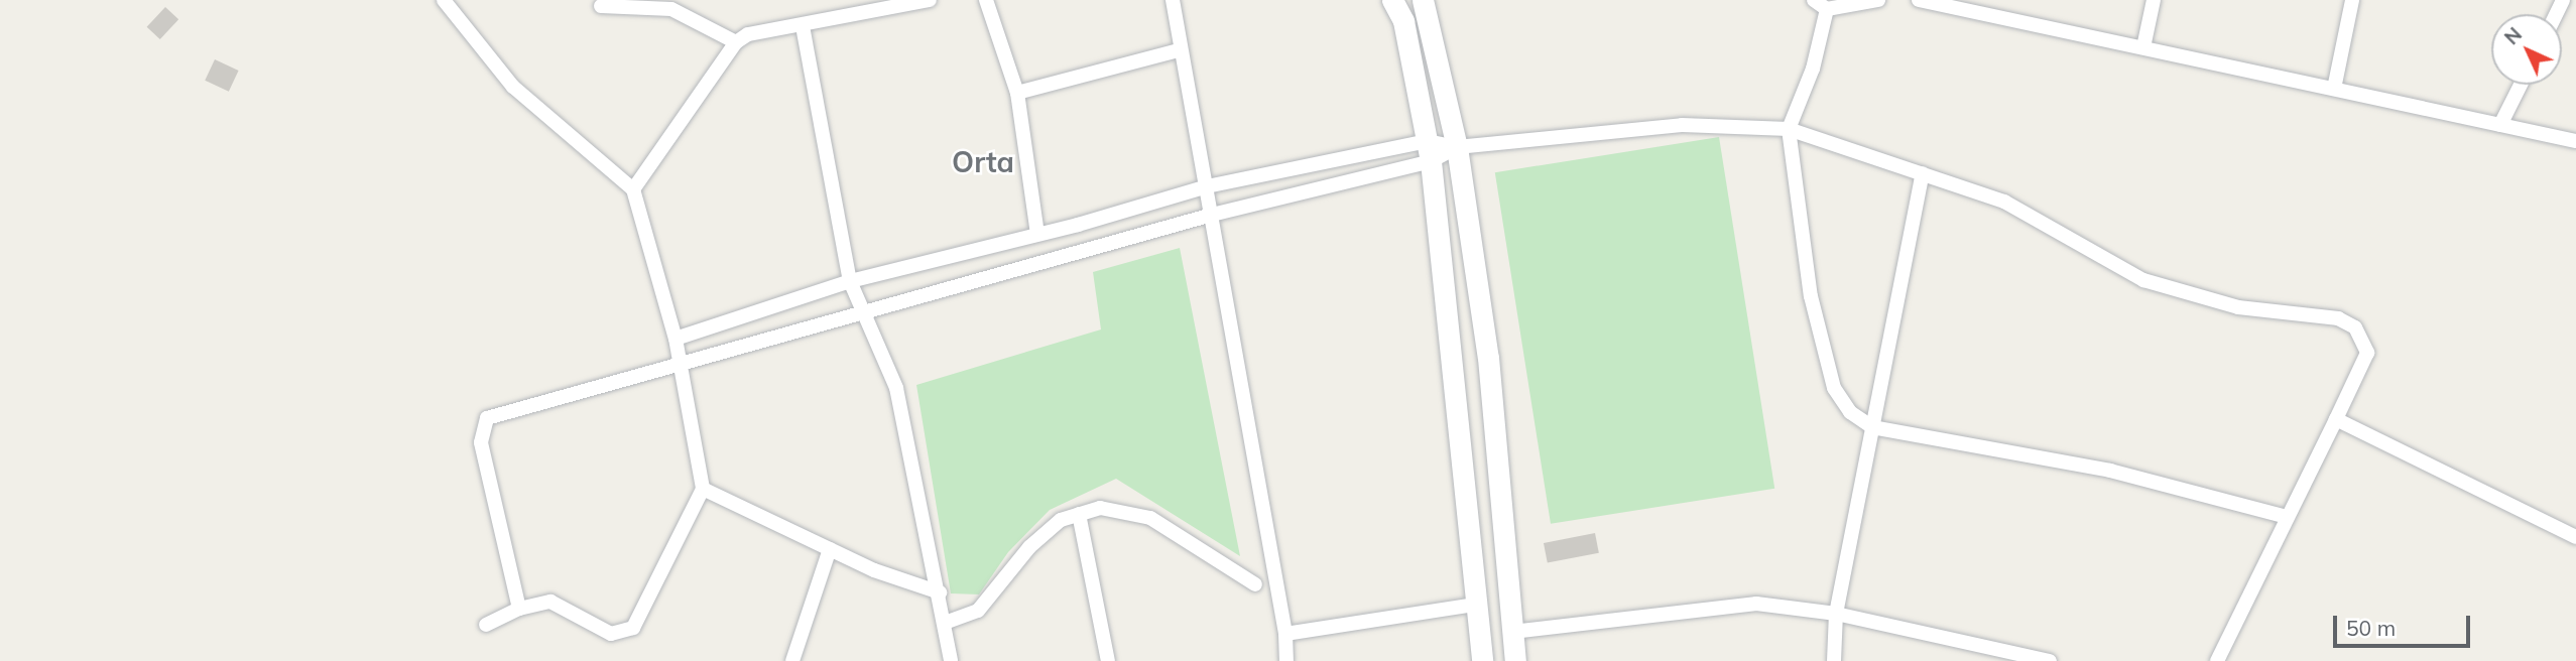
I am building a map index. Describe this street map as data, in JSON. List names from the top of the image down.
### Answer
{
  "districts": ["Orta"],
  "scale_bar": "50 m",
  "north": "top left"
}
